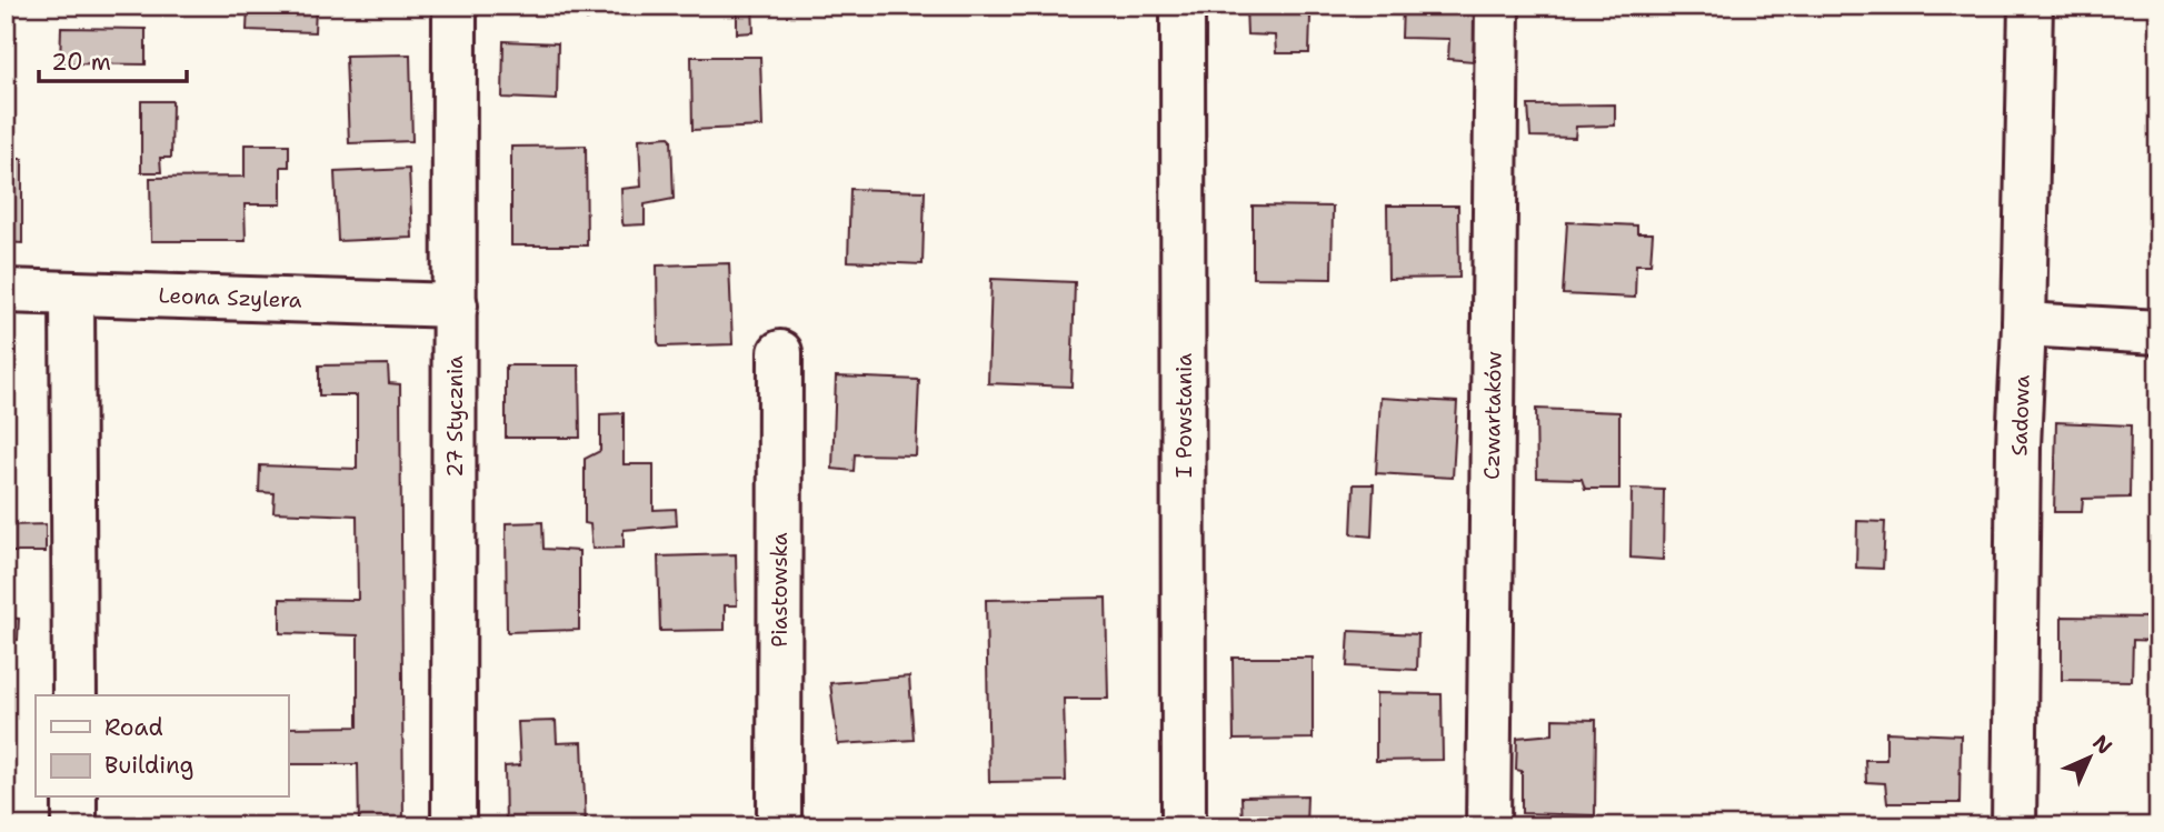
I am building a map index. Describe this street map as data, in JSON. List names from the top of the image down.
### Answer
{
  "streets": {
    "street": [
      "Leona Szylera",
      "I Powstania",
      "Czwartaków",
      "Sadowa",
      "27 Stycznia",
      "Piastowska"
    ]
  },
  "crossings": [
    ["Leona Szylera", "27 Stycznia"]
  ],
  "legend": ["Road", "Building"],
  "scale_bar": "20 m",
  "north": "top right"
}
